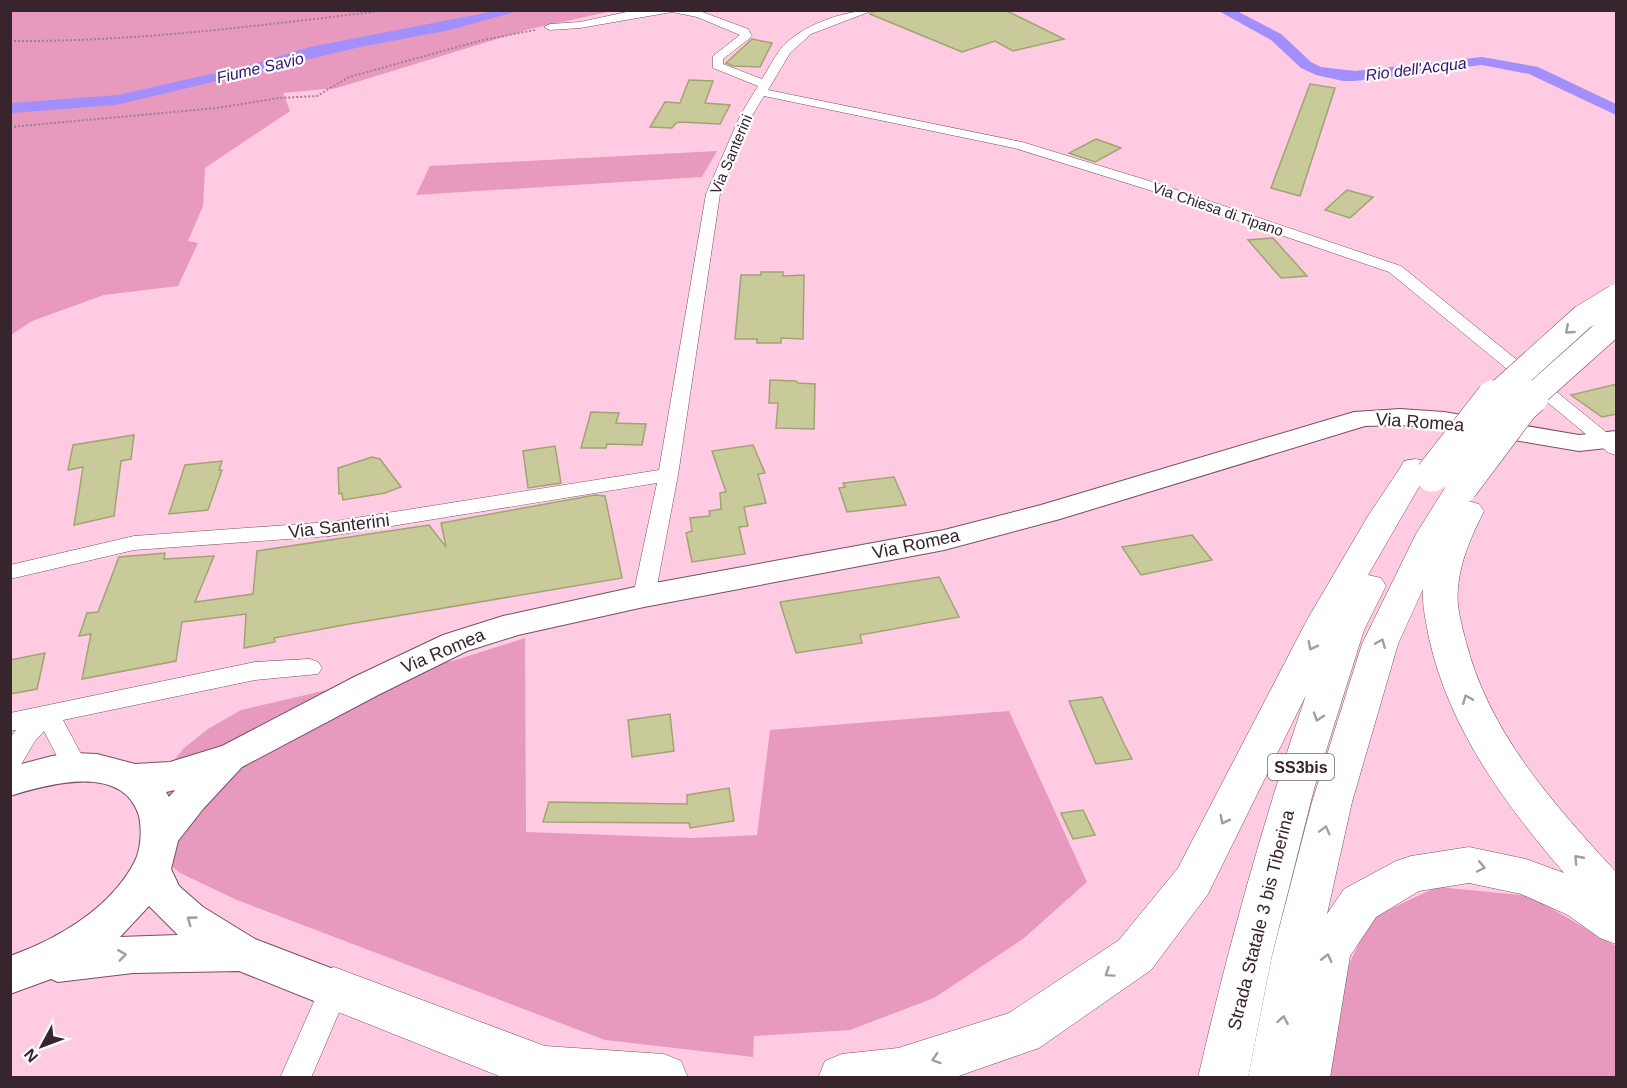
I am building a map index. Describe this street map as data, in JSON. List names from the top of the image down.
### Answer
{
  "streets": {
    "highway": ["SS3bis", "Strada Statale 3 bis Tiberina"],
    "main road": ["Via Romea"],
    "street": ["Via Santerini", "Via Chiesa di Tipano"]
  },
  "crossings": [
    ["Via Santerini", "Via Chiesa di Tipano"],
    ["Via Santerini", "Via Romea"],
    ["Via Chiesa di Tipano", "Via Romea"],
    ["SS3bis", "Strada Statale 3 bis Tiberina"]
  ],
  "water": ["Fiume Savio", "Rio dell'Acqua"],
  "north": "bottom left"
}
